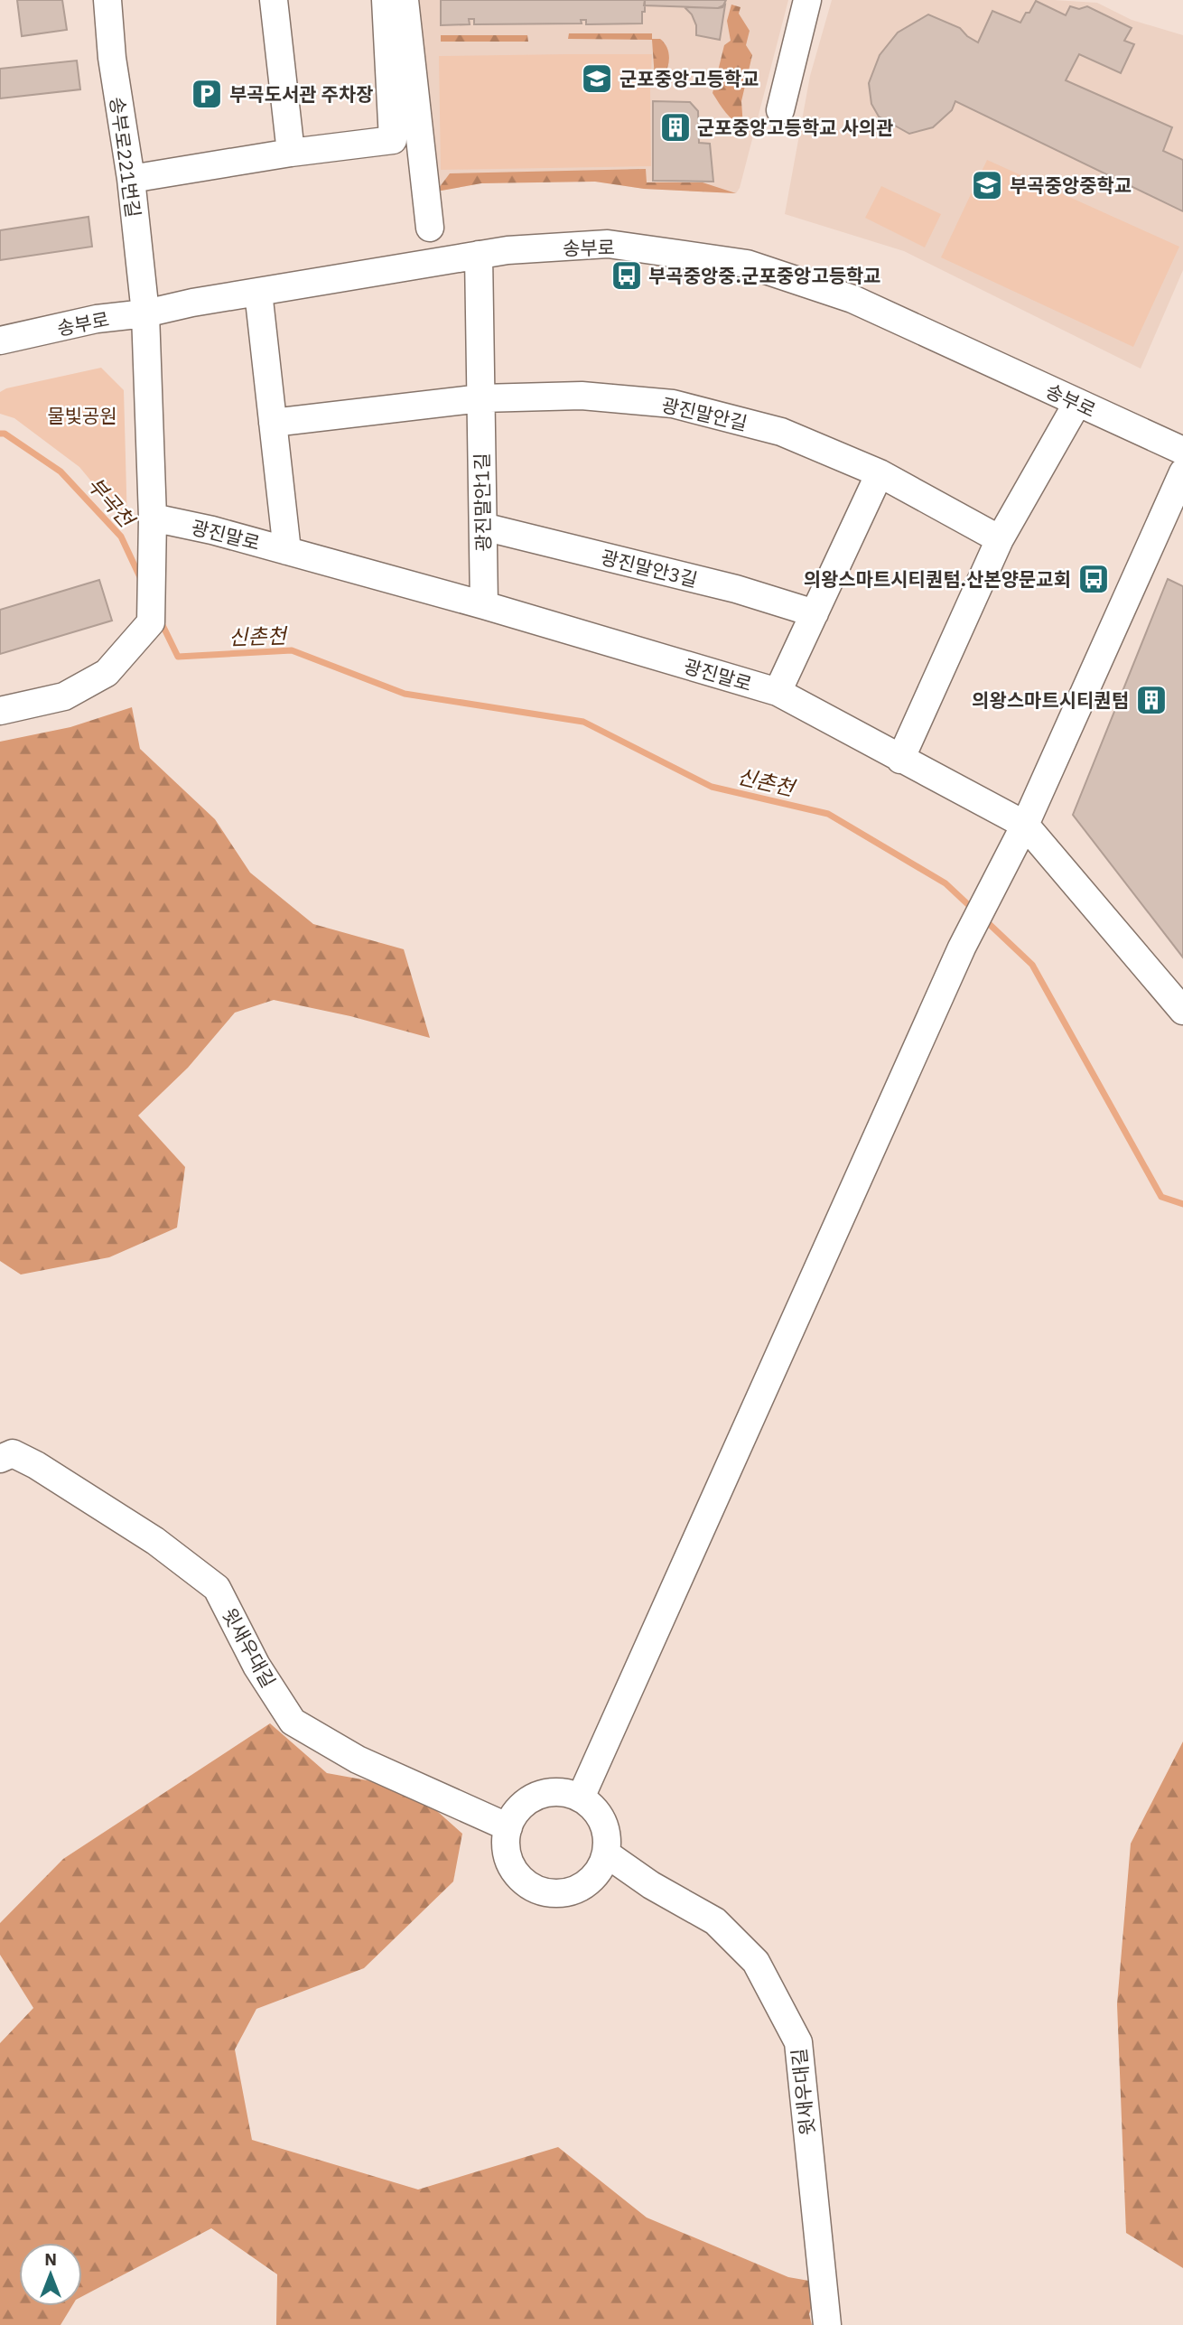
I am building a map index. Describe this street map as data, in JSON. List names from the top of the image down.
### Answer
{
  "streets": {
    "street": [
      "송부로221번길",
      "송부로",
      "광진말안길",
      "광진말안1길",
      "광진말로",
      "광진말안3길",
      "윗새우대길"
    ]
  },
  "crossings": [
    ["송부로221번길", "송부로"],
    ["송부로221번길", "광진말로"],
    ["송부로", "광진말안1길"],
    ["광진말안길", "광진말안1길"],
    ["광진말안1길", "광진말로"],
    ["광진말안1길", "광진말안3길"]
  ],
  "water": ["부곡천", "신촌천"],
  "parks": ["물빛공원"],
  "places": {
    "school or university": ["군포중앙고등학교", "부곡중앙중학교"],
    "parking": ["부곡도서관 주차장"],
    "building": ["군포중앙고등학교 사의관", "의왕스마트시티퀀텀"],
    "bus stop": ["부곡중앙중.군포중앙고등학교", "의왕스마트시티퀀텀.산본양문교회"]
  },
  "north": "top"
}
